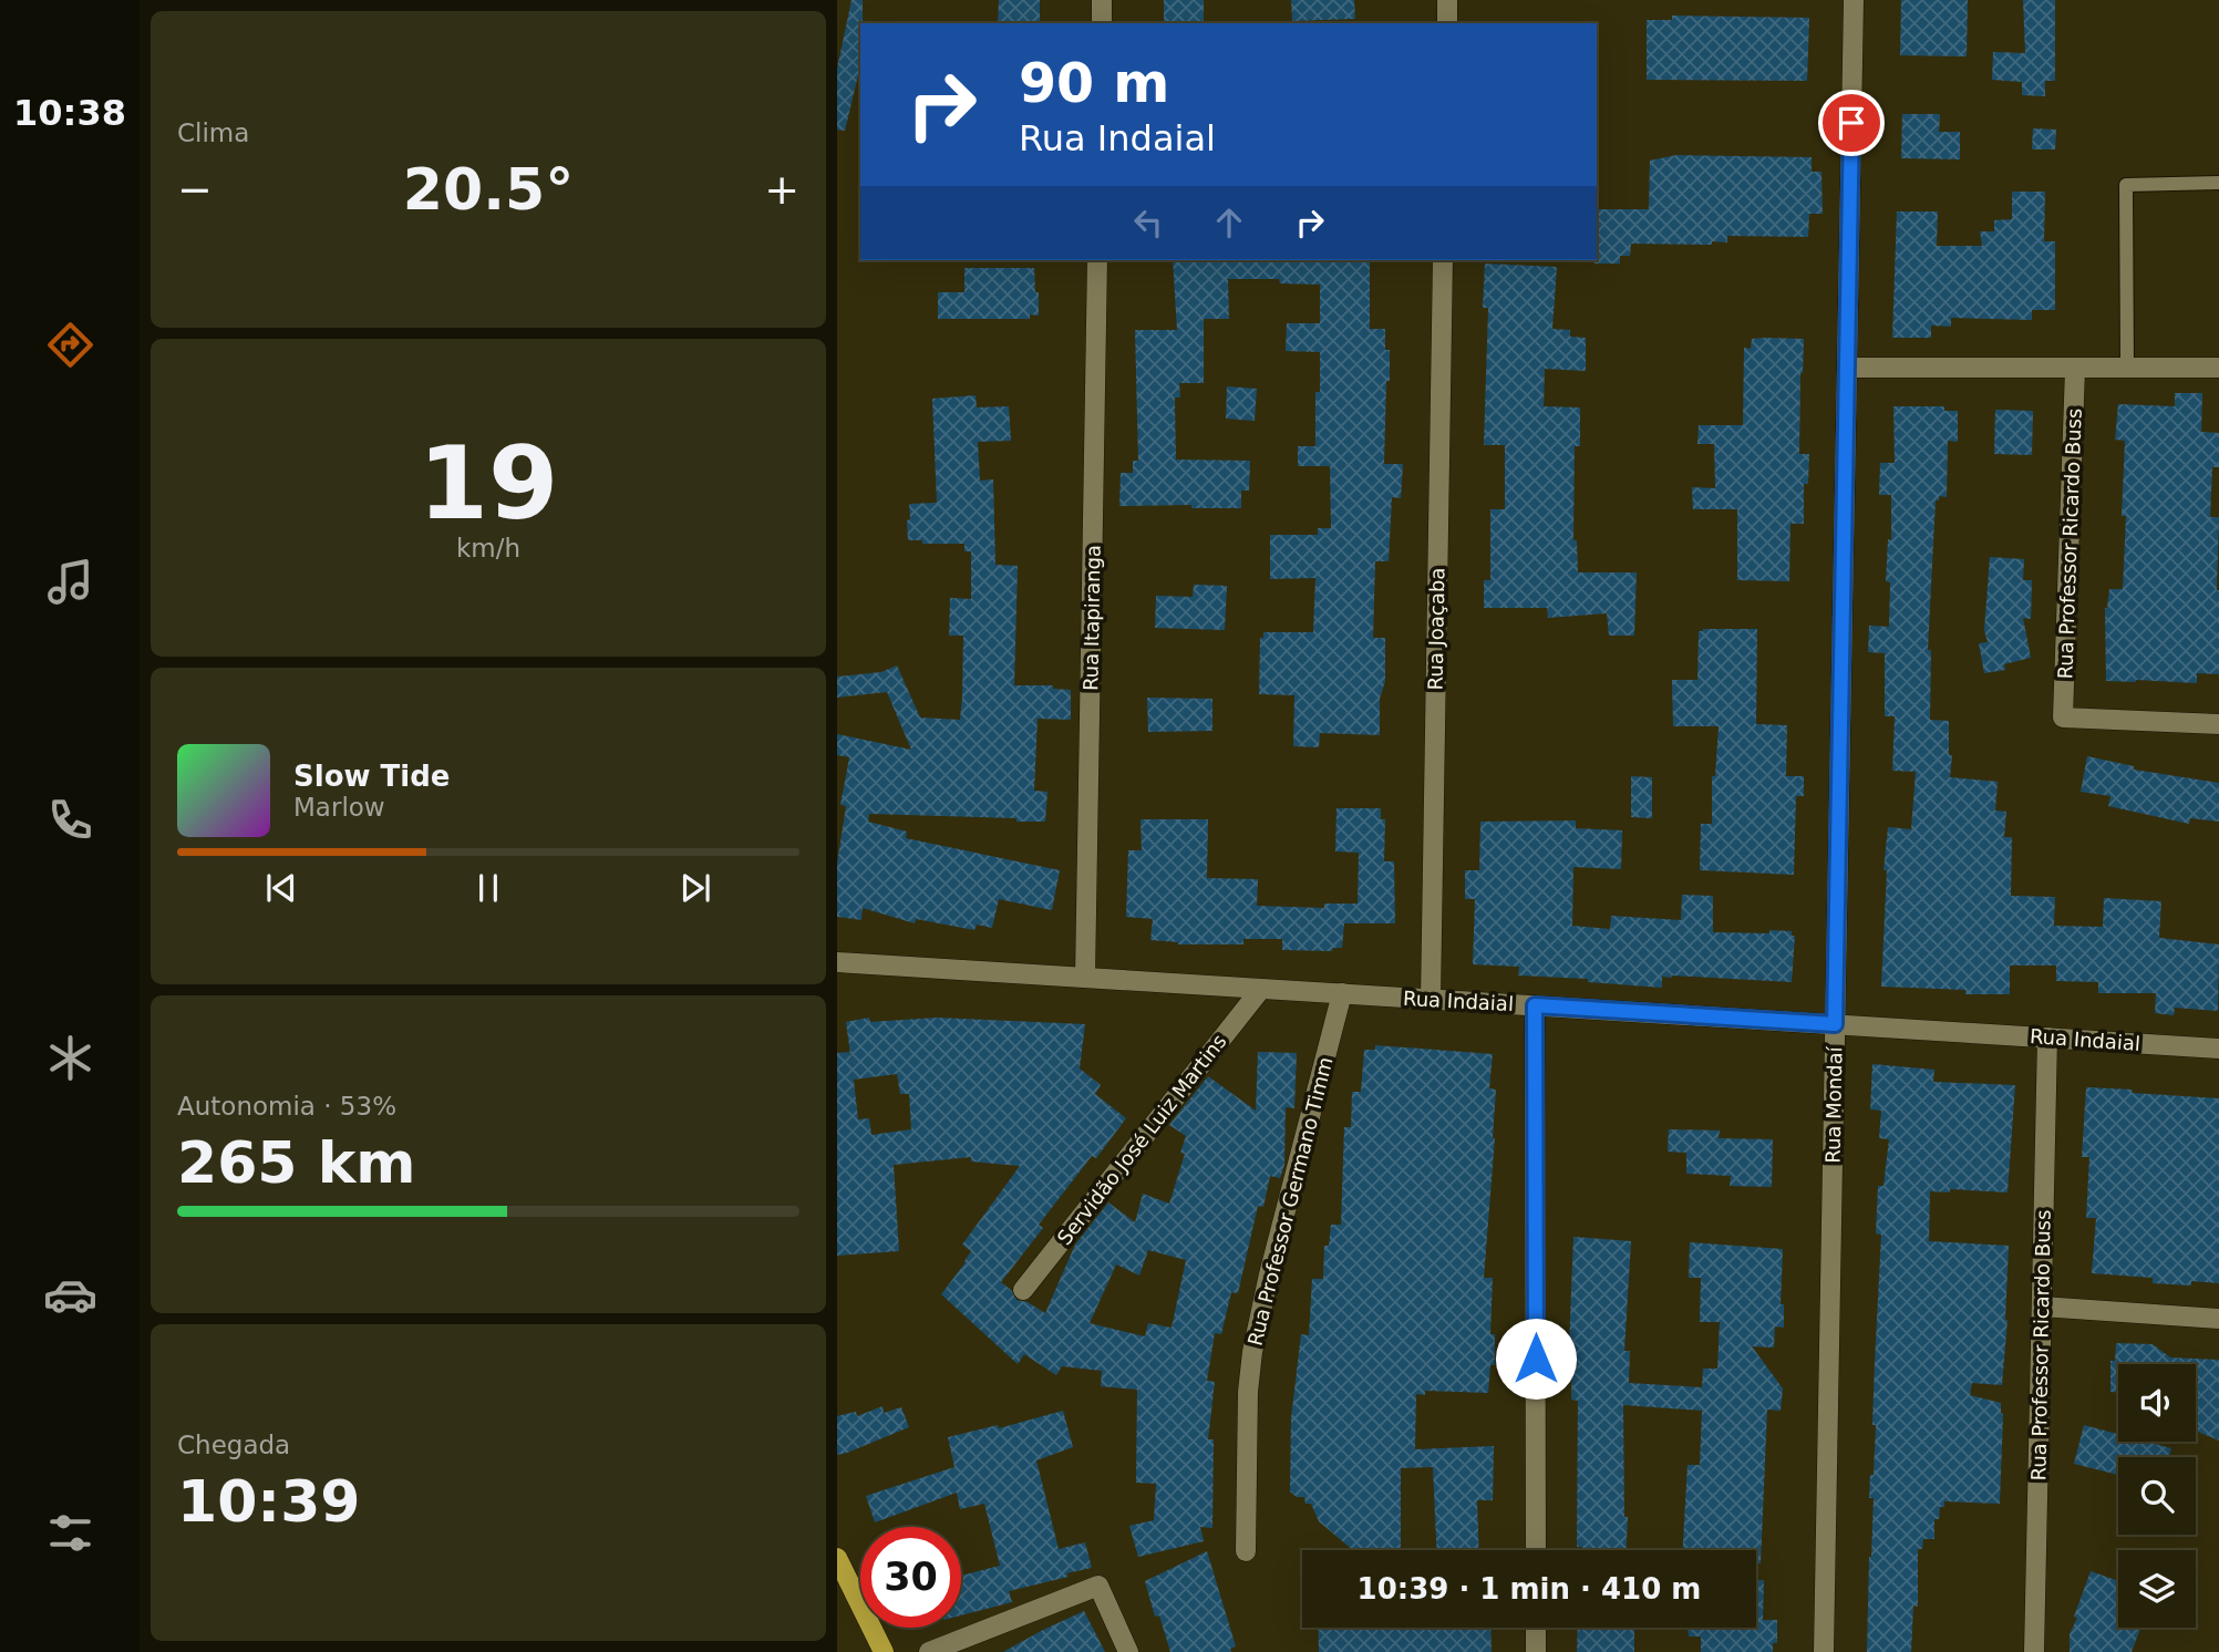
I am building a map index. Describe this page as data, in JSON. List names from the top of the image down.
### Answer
{
  "streets": {
    "street": [
      "Rua Professor Ricardo Buss",
      "Rua Itapiranga",
      "Rua Joaçaba",
      "Rua Indaial",
      "Rua Mondaí",
      "Servidão José Luiz Martins",
      "Rua Professor Germano Timm"
    ]
  },
  "crossings": [
    ["Rua Professor Ricardo Buss", "Rua Indaial"],
    ["Rua Itapiranga", "Rua Indaial"],
    ["Rua Joaçaba", "Rua Indaial"],
    ["Rua Indaial", "Rua Mondaí"],
    ["Rua Indaial", "Servidão José Luiz Martins"],
    ["Rua Indaial", "Rua Professor Germano Timm"]
  ],
  "page": {
    "tabs": "10:38",
    "tile": [
      "Clima",
      ["19", "km/h"],
      ["Autonomia · 53%", "265 km"],
      ["Chegada", "10:39"]
    ],
    "turn": ["90 m", "Rua Indaial"],
    "heat": ["−", "20.5°", "+"],
    "song": ["Slow Tide", "Marlow"],
    "limit": "30",
    "trip": "10:39 · 1 min · 410 m"
  }
}
